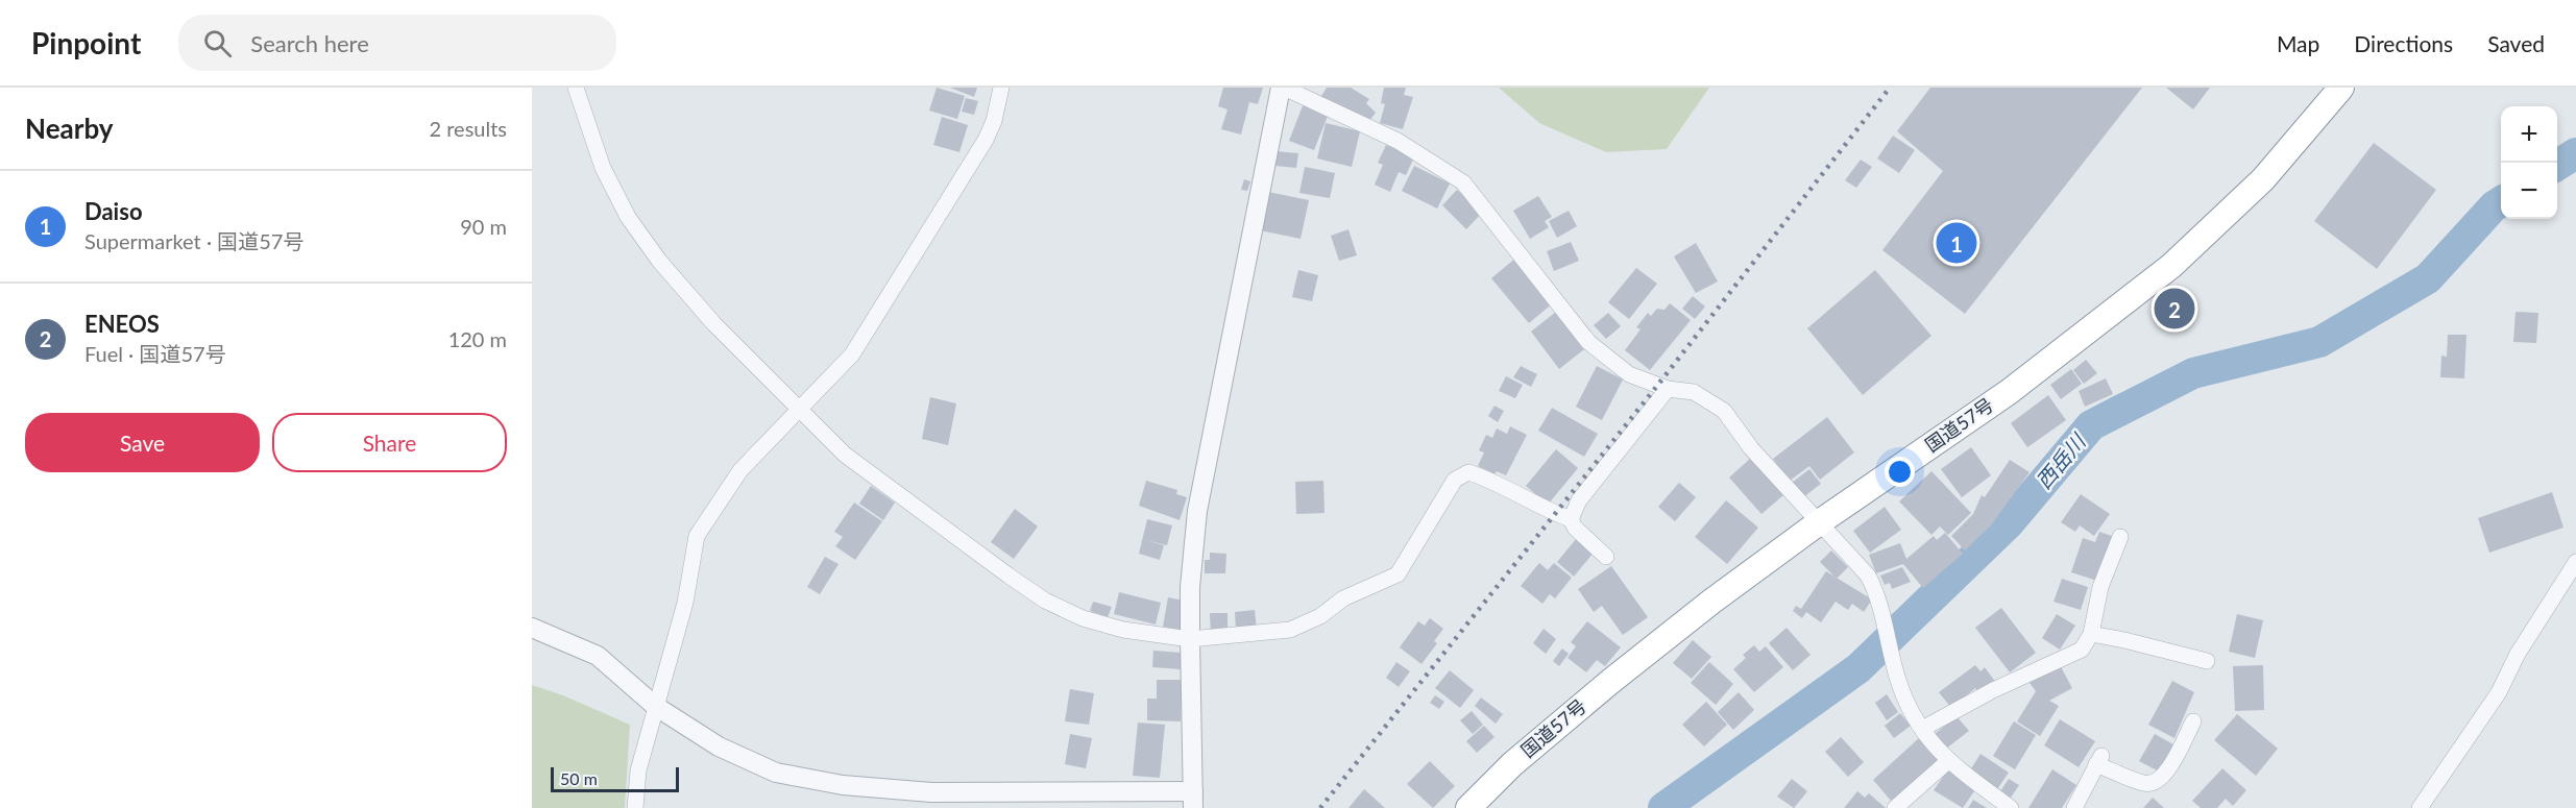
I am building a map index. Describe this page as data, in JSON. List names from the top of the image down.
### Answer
{
  "streets": {
    "highway": ["国道57号"]
  },
  "water": ["西岳川"],
  "scale_bar": "50 m",
  "page": {
    "header": "Pinpoint",
    "search": "Search here",
    "nav": ["Map", "Directions", "Saved"],
    "heading": ["Nearby", "2 results"],
    "map_buttons": ["+", "−"],
    "list": [
      {
        "mark": "1",
        "name": "Daiso",
        "note": "Supermarket · 国道57号",
        "value": "90 m"
      },
      {
        "mark": "2",
        "name": "ENEOS",
        "note": "Fuel · 国道57号",
        "value": "120 m"
      }
    ],
    "pins": ["1", "2"],
    "buttons": ["Save", "Share"],
    "scale": "50 m"
  }
}
